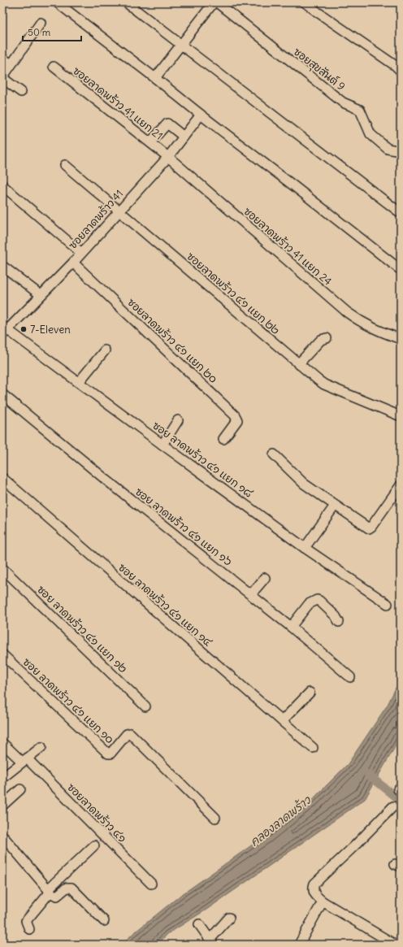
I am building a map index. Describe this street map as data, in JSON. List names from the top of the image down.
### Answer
{
  "streets": {
    "street": [
      "ซอยสุขสันต์ 9",
      "ซอยลาดพร้าว 41 แยก 21",
      "ซอยลาดพร้าว 41",
      "ซอยลาดพร้าว 41 แยก 24",
      "ซอยลาดพร้าว ๔๑ แยก ๒๒",
      "ซอยลาดพร้าว ๔๑ แยก ๒๐",
      "ซอย ลาดพร้าว ๔๑ แยก ๑๘",
      "ซอย ลาดพร้าว ๔๑ แยก ๑๖",
      "ซอย ลาดพร้าว ๔๑ แยก ๑๔",
      "ซอย ลาดพร้าว ๔๑ แยก ๑๒",
      "ซอย ลาดพร้าว ๔๑ แยก ๑๐",
      "ซอยลาดพร้าว ๔๑"
    ]
  },
  "crossings": [
    ["ซอยลาดพร้าว 41 แยก 21", "ซอยลาดพร้าว 41"],
    ["ซอยลาดพร้าว 41 แยก 21", "ซอยลาดพร้าว 41 แยก 24"],
    ["ซอยลาดพร้าว 41", "ซอยลาดพร้าว 41 แยก 24"],
    ["ซอยลาดพร้าว 41", "ซอยลาดพร้าว ๔๑ แยก ๒๒"],
    ["ซอยลาดพร้าว 41", "ซอยลาดพร้าว ๔๑ แยก ๒๐"],
    ["ซอยลาดพร้าว 41", "ซอย ลาดพร้าว ๔๑ แยก ๑๘"]
  ],
  "water": ["คลองลาดพร้าว"],
  "places": ["7-Eleven"],
  "scale_bar": "50 m"
}
